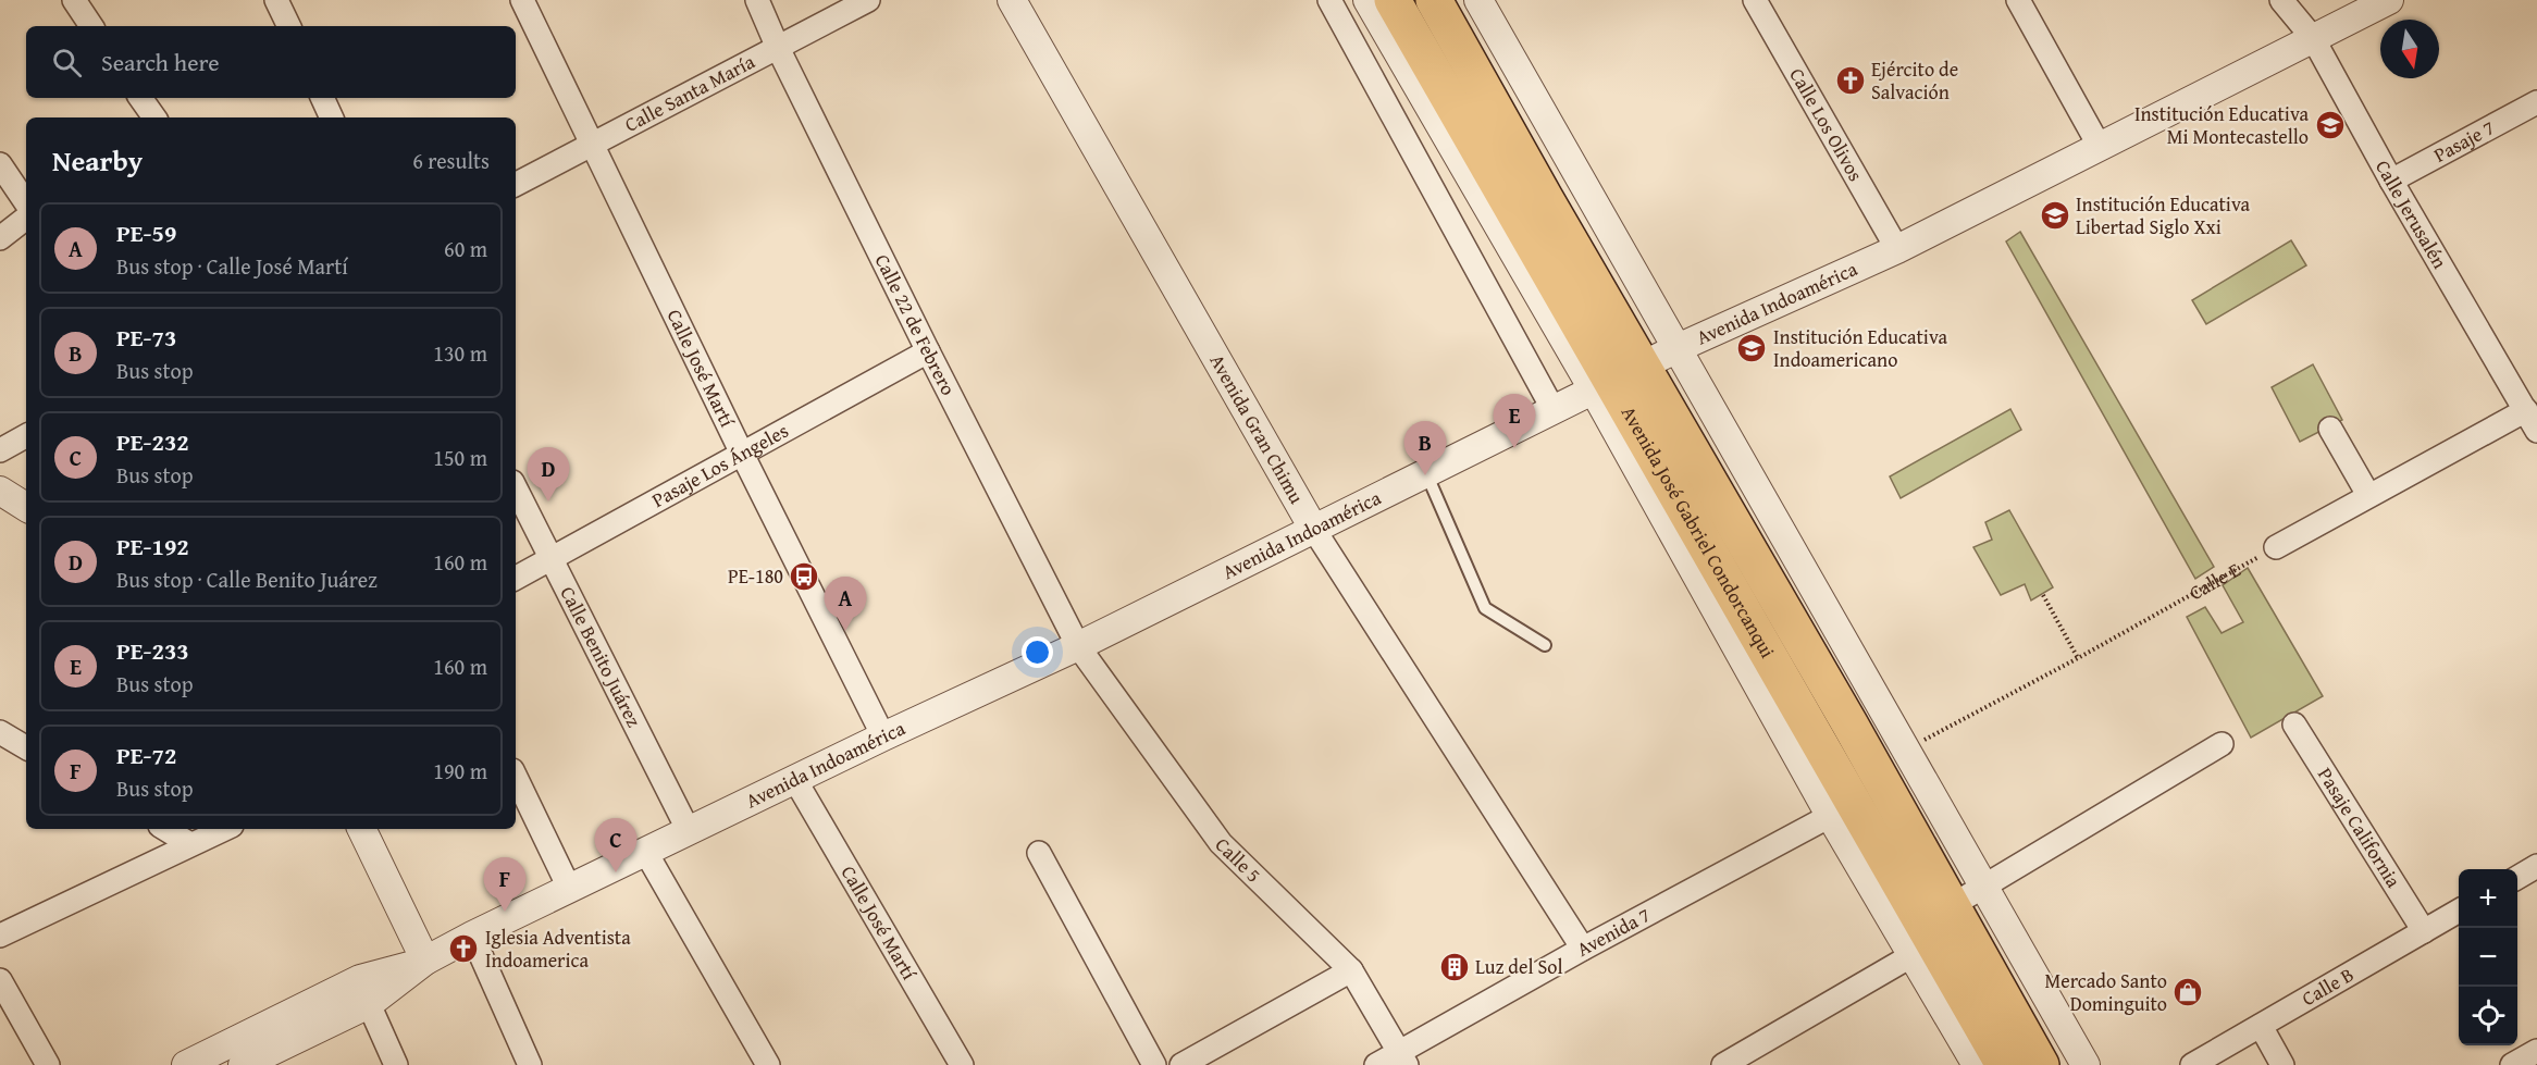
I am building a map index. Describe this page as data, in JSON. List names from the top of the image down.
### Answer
{
  "streets": {
    "highway": ["Avenida José Gabriel Condorcanqui"],
    "street": [
      "Calle Santa María",
      "Calle Los Olivos",
      "Pasaje 7",
      "Calle Jerusalén",
      "Avenida Indoamérica",
      "Calle 22 de Febrero",
      "Calle José Martí",
      "Avenida Gran Chimu",
      "Pasaje Los Ángeles",
      "Calle Benito Juárez",
      "Pasaje California",
      "Calle 5",
      "Avenida 7",
      "Calle B"
    ],
    "path": ["Calle E"]
  },
  "crossings": [
    ["Calle Santa María", "Calle 22 de Febrero"],
    ["Calle Santa María", "Calle José Martí"],
    ["Calle Los Olivos", "Avenida Indoamérica"],
    ["Pasaje 7", "Calle Jerusalén"],
    ["Calle Jerusalén", "Avenida Indoamérica"],
    ["Avenida Indoamérica", "Calle 22 de Febrero"],
    ["Avenida Indoamérica", "Calle José Martí"],
    ["Avenida Indoamérica", "Avenida Gran Chimu"],
    ["Avenida Indoamérica", "Avenida José Gabriel Condorcanqui"],
    ["Avenida Indoamérica", "Calle Benito Juárez"],
    ["Avenida Indoamérica", "Calle 5"],
    ["Calle 22 de Febrero", "Pasaje Los Ángeles"],
    ["Calle 22 de Febrero", "Calle 5"],
    ["Calle José Martí", "Pasaje Los Ángeles"],
    ["Avenida Gran Chimu", "Avenida 7"],
    ["Pasaje Los Ángeles", "Calle Benito Juárez"],
    ["Avenida José Gabriel Condorcanqui", "Avenida 7"],
    ["Pasaje California", "Calle B"],
    ["Calle 5", "Avenida 7"]
  ],
  "places": {
    "church": ["Ejército de Salvación", "Iglesia Adventista Indoamerica"],
    "school or university": ["Institución Educativa Mi Montecastello", "Institución Educativa Libertad Siglo Xxi", "Institución Educativa Indoamericano"],
    "bus stop": ["PE-180"],
    "building": ["Luz del Sol"],
    "shop": ["Mercado Santo Dominguito"]
  },
  "north": "bottom",
  "page": {
    "search": "Search here",
    "heading": ["Nearby", "6 results"],
    "list": [
      {
        "mark": "A",
        "name": "PE-59",
        "note": "Bus stop · Calle José Martí",
        "value": "60 m"
      },
      {
        "mark": "B",
        "name": "PE-73",
        "note": "Bus stop",
        "value": "130 m"
      },
      {
        "mark": "C",
        "name": "PE-232",
        "note": "Bus stop",
        "value": "150 m"
      },
      {
        "mark": "D",
        "name": "PE-192",
        "note": "Bus stop · Calle Benito Juárez",
        "value": "160 m"
      },
      {
        "mark": "E",
        "name": "PE-233",
        "note": "Bus stop",
        "value": "160 m"
      },
      {
        "mark": "F",
        "name": "PE-72",
        "note": "Bus stop",
        "value": "190 m"
      }
    ],
    "pins": [
      "E",
      "B",
      "D",
      "A",
      "C",
      "F"
    ],
    "map_buttons": ["+", "−"]
  }
}
